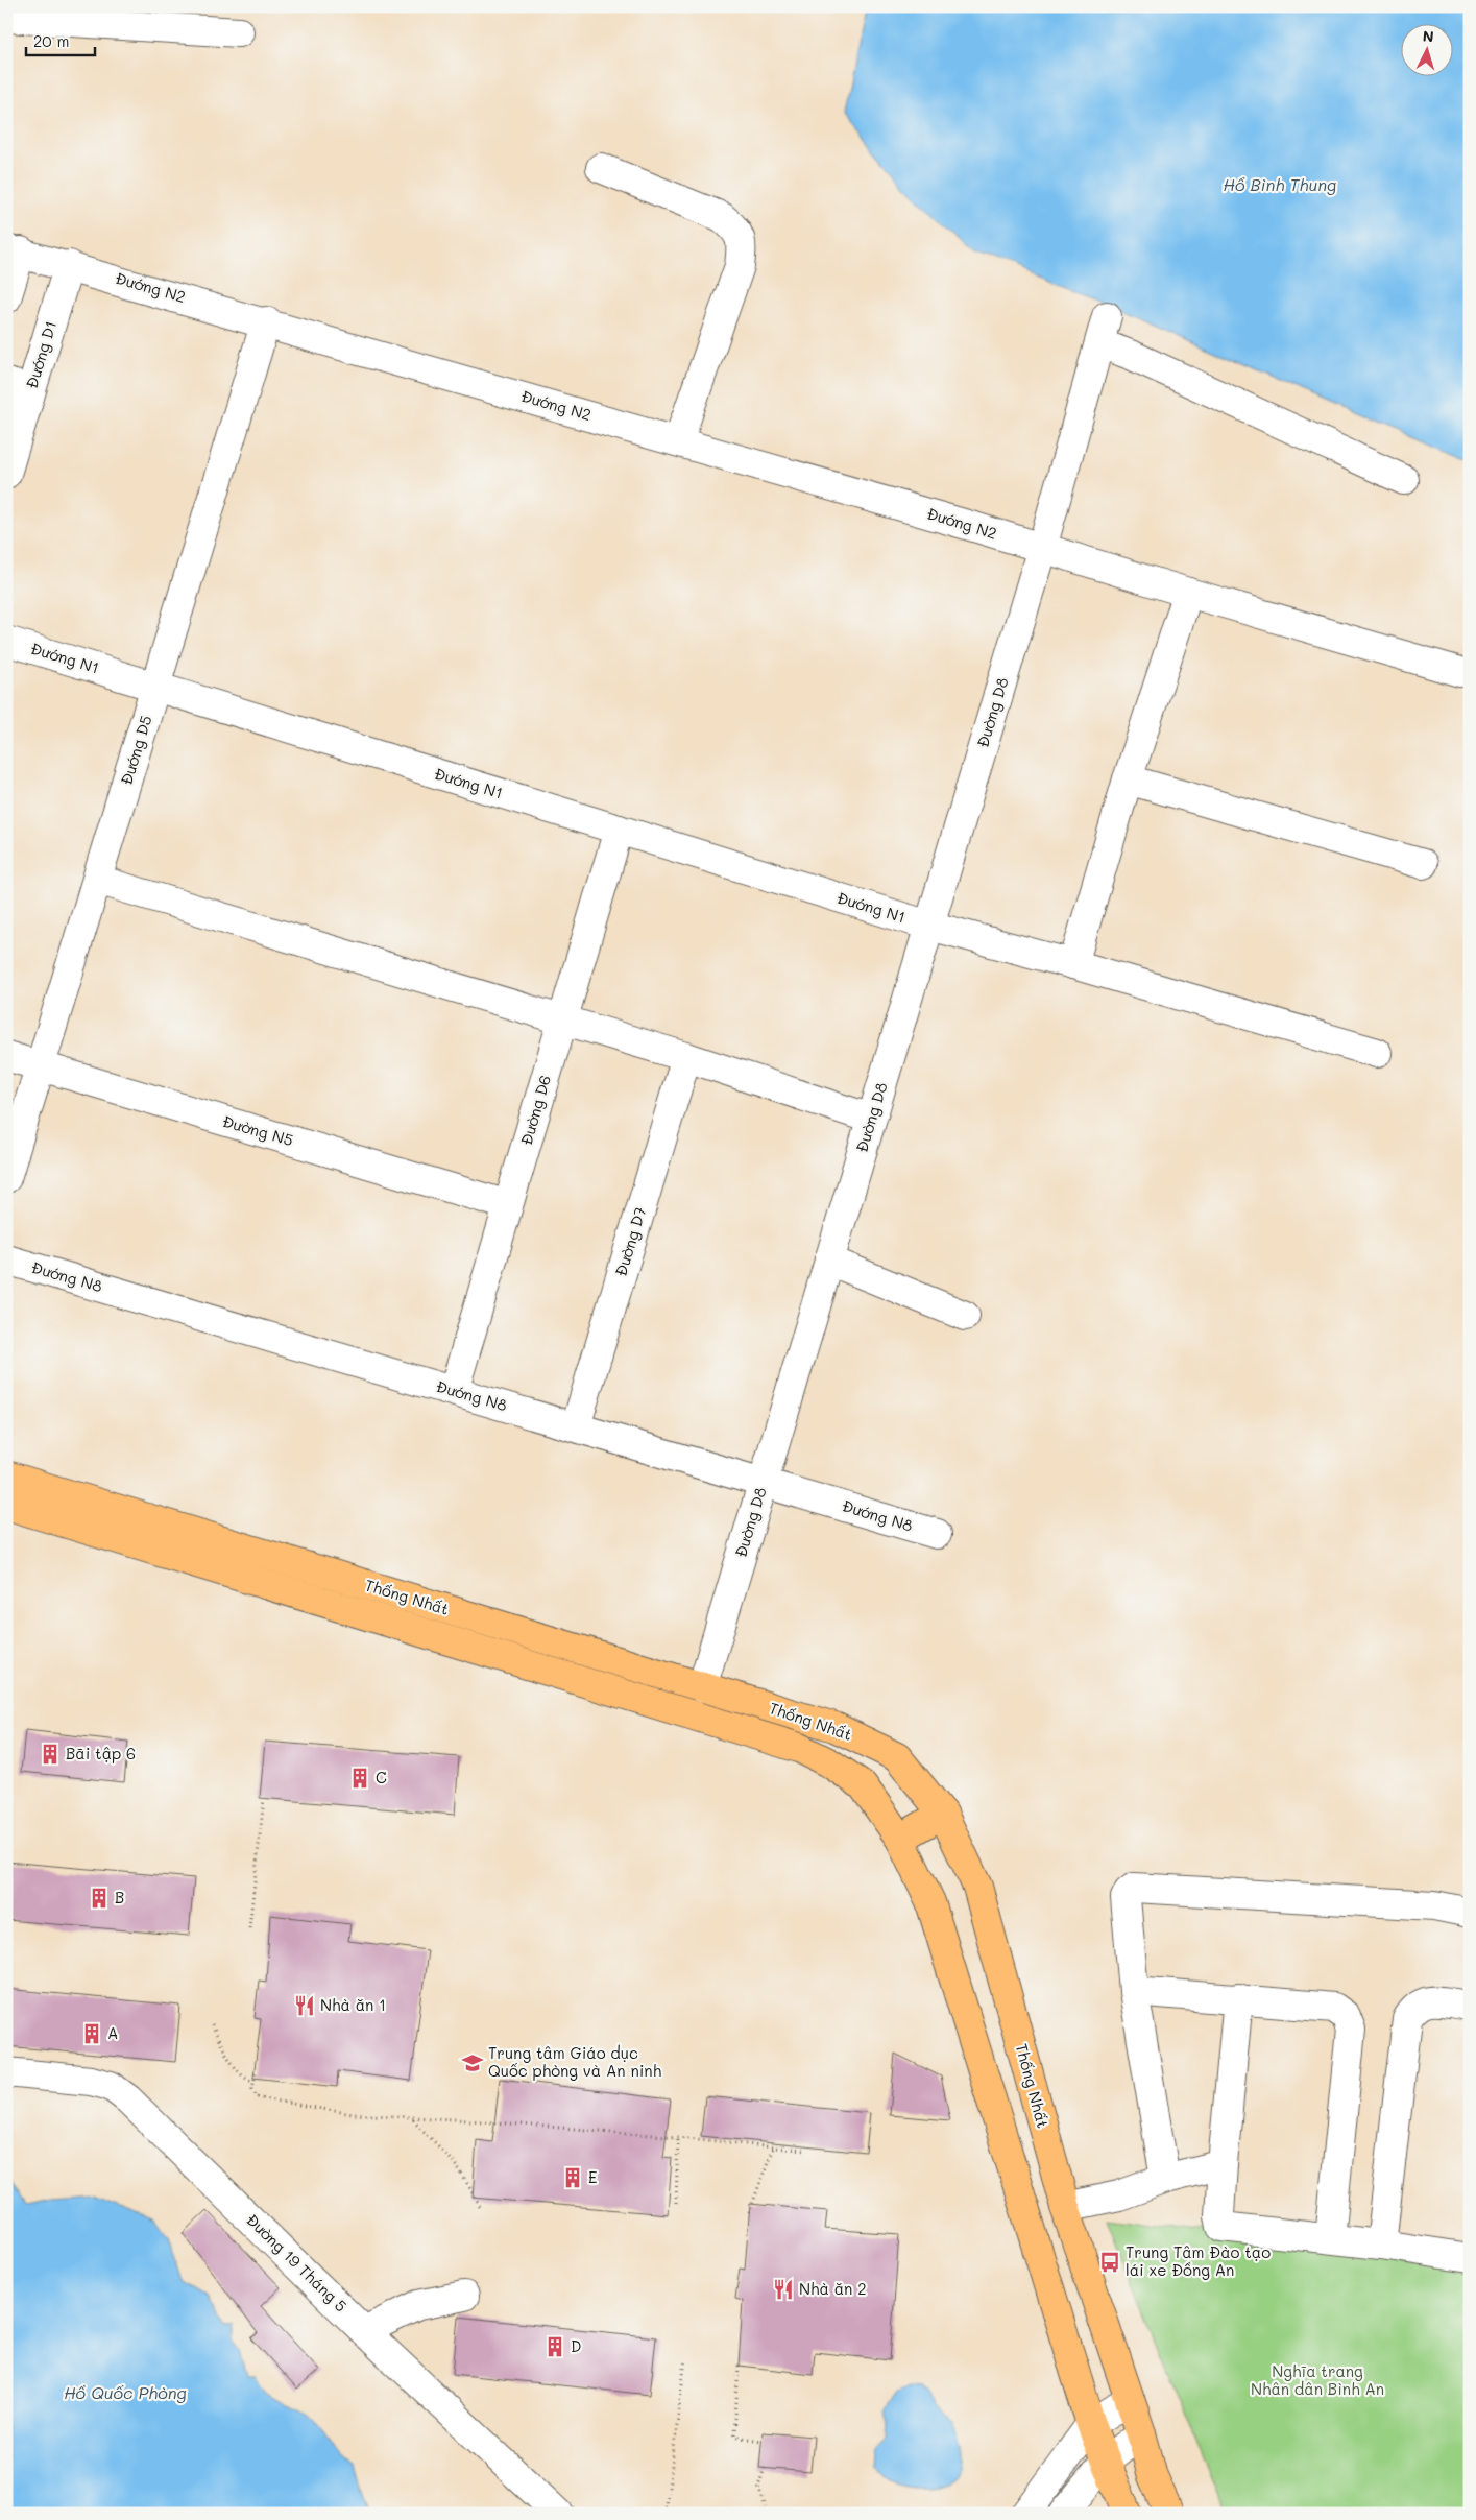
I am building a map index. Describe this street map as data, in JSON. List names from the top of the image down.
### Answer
{
  "streets": {
    "main road": ["Thống Nhất"],
    "street": [
      "Đướng N2",
      "Đướng D1",
      "Đướng N1",
      "Đường D8",
      "Đướng D5",
      "Đường D6",
      "Đường N5",
      "Đường D7",
      "Đướng N8",
      "Đường 19 Tháng 5"
    ]
  },
  "crossings": [
    ["Đướng N2", "Đướng D1"],
    ["Đướng N2", "Đường D8"],
    ["Đướng N2", "Đướng D5"],
    ["Đướng N1", "Đường D8"],
    ["Đướng N1", "Đướng D5"],
    ["Đướng N1", "Đường D6"],
    ["Đường D8", "Đướng N8"],
    ["Đường D8", "Thống Nhất"],
    ["Đướng D5", "Đường N5"],
    ["Đường D6", "Đường N5"],
    ["Đường D6", "Đướng N8"],
    ["Đường D7", "Đướng N8"]
  ],
  "water": ["Hồ Bình Thung", "Hồ Quốc Phòng"],
  "parks": ["Nghĩa trang Nhân dân Bình An"],
  "places": {
    "building": [
      "Bãi tập 6",
      "C",
      "B",
      "A",
      "E",
      "D"
    ],
    "restaurant": ["Nhà ăn 1", "Nhà ăn 2"],
    "school or university": ["Trung tâm Giáo dục Quốc phòng và An ninh"],
    "bus stop": ["Trung Tâm Đào tạo lái xe Đồng An"]
  },
  "scale_bar": "20 m",
  "north": "top"
}
